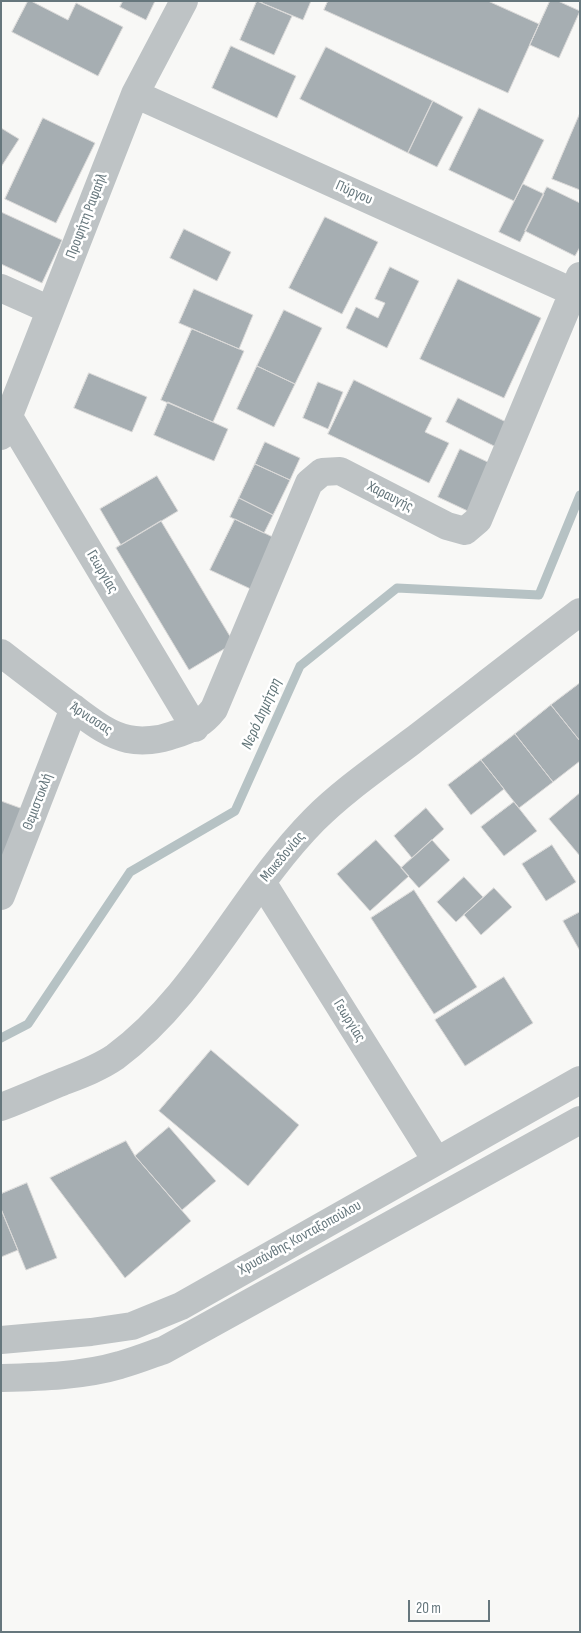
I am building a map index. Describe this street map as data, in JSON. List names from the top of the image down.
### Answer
{
  "streets": {
    "street": [
      "Πύργου",
      "Προφήτη Ραφαήλ",
      "Χαραυγής",
      "Γεωργίας",
      "Άρνισσας",
      "Θεμιστοκλή",
      "Μακεδονίας",
      "Χρυσάνθης Κονταξοπούλου"
    ]
  },
  "crossings": [
    ["Πύργου", "Προφήτη Ραφαήλ"],
    ["Πύργου", "Χαραυγής"],
    ["Προφήτη Ραφαήλ", "Γεωργίας"],
    ["Χαραυγής", "Γεωργίας"],
    ["Χαραυγής", "Άρνισσας"],
    ["Γεωργίας", "Άρνισσας"],
    ["Γεωργίας", "Μακεδονίας"],
    ["Γεωργίας", "Χρυσάνθης Κονταξοπούλου"],
    ["Άρνισσας", "Θεμιστοκλή"]
  ],
  "water": ["Νερό Δημήτρη"],
  "scale_bar": "20 m"
}
